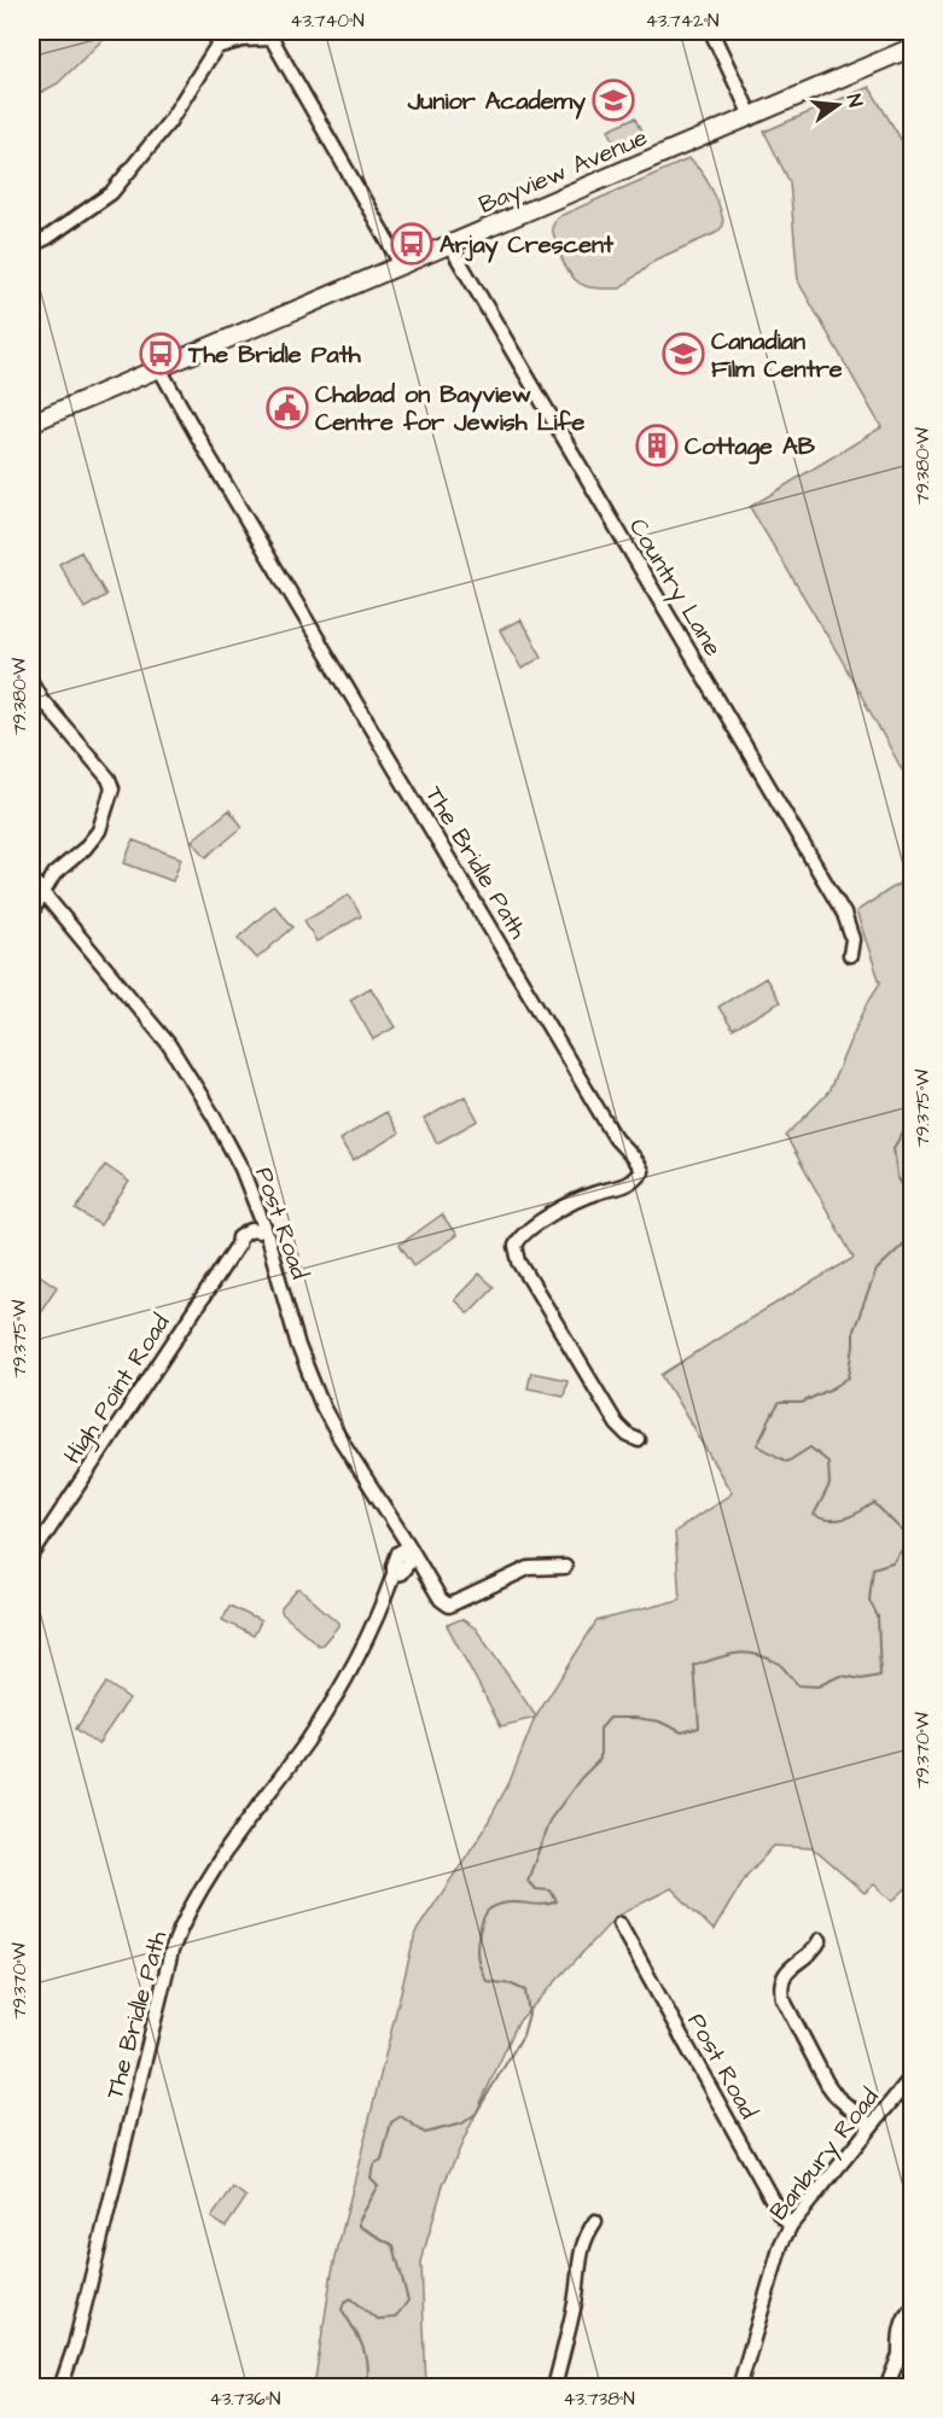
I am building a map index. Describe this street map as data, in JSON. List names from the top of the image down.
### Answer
{
  "streets": {
    "main road": ["Bayview Avenue"],
    "street": [
      "Country Lane",
      "The Bridle Path",
      "Post Road",
      "High Point Road",
      "Banbury Road"
    ]
  },
  "crossings": [
    ["Bayview Avenue", "Country Lane"],
    ["Bayview Avenue", "The Bridle Path"],
    ["The Bridle Path", "Post Road"],
    ["Post Road", "High Point Road"],
    ["Post Road", "Banbury Road"]
  ],
  "places": {
    "school or university": ["Junior Academy", "Canadian Film Centre"],
    "bus stop": ["Arjay Crescent", "The Bridle Path"],
    "public building": ["Chabad on Bayview Centre for Jewish Life"],
    "building": ["Cottage AB"]
  },
  "north": "right",
  "coordinates": [
    "43.740°N",
    "43.742°N",
    "79.380°W",
    "79.375°W",
    "79.370°W",
    "43.736°N",
    "43.738°N"
  ]
}
